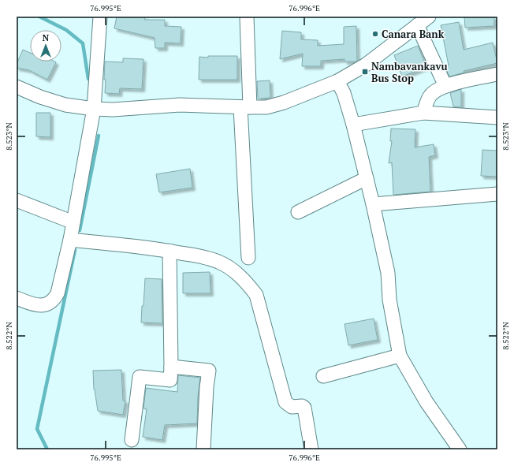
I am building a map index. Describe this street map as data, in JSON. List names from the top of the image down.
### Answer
{
  "places": {
    "other": ["Canara Bank"],
    "transit": ["Nambavankavu Bus Stop"]
  },
  "north": "top",
  "coordinates": [
    "76.995°E",
    "76.996°E",
    "8.523°N",
    "8.522°N"
  ]
}
